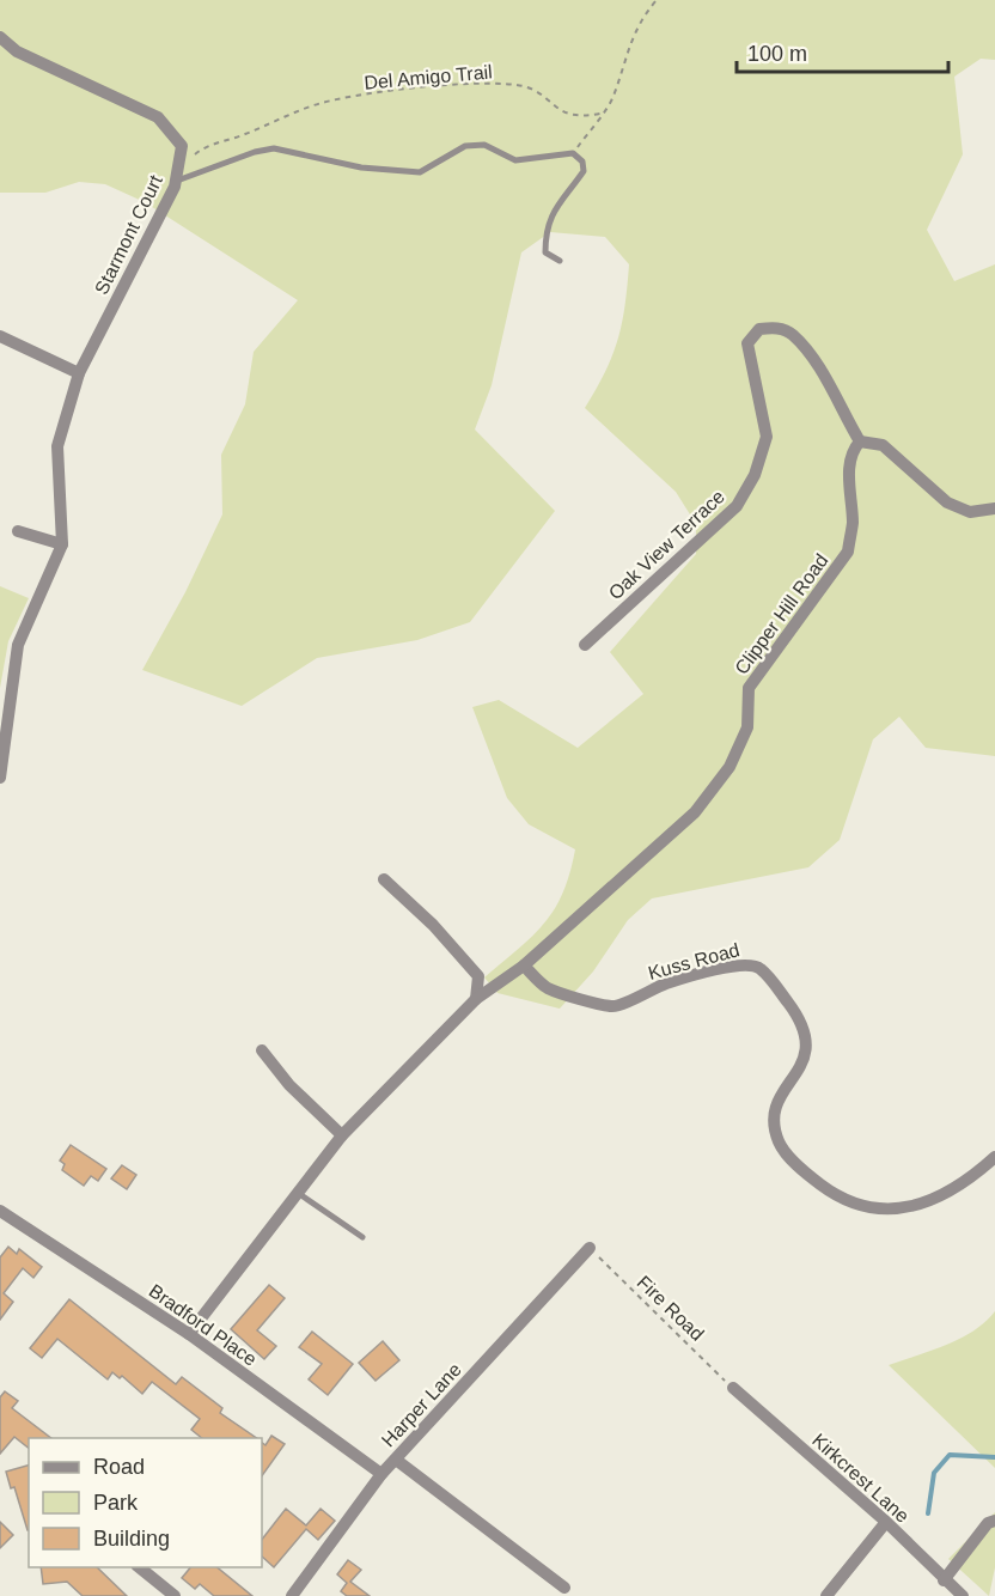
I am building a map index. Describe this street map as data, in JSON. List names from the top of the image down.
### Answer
{
  "streets": {
    "street": [
      "Starmont Court",
      "Oak View Terrace",
      "Clipper Hill Road",
      "Kuss Road",
      "Bradford Place",
      "Harper Lane",
      "Kirkcrest Lane"
    ],
    "path": ["Del Amigo Trail", "Fire Road"]
  },
  "crossings": [
    ["Del Amigo Trail", "Starmont Court"],
    ["Oak View Terrace", "Clipper Hill Road"],
    ["Clipper Hill Road", "Kuss Road"],
    ["Fire Road", "Harper Lane"],
    ["Fire Road", "Kirkcrest Lane"],
    ["Bradford Place", "Harper Lane"]
  ],
  "legend": ["Road", "Park", "Building"],
  "scale_bar": "100 m"
}
